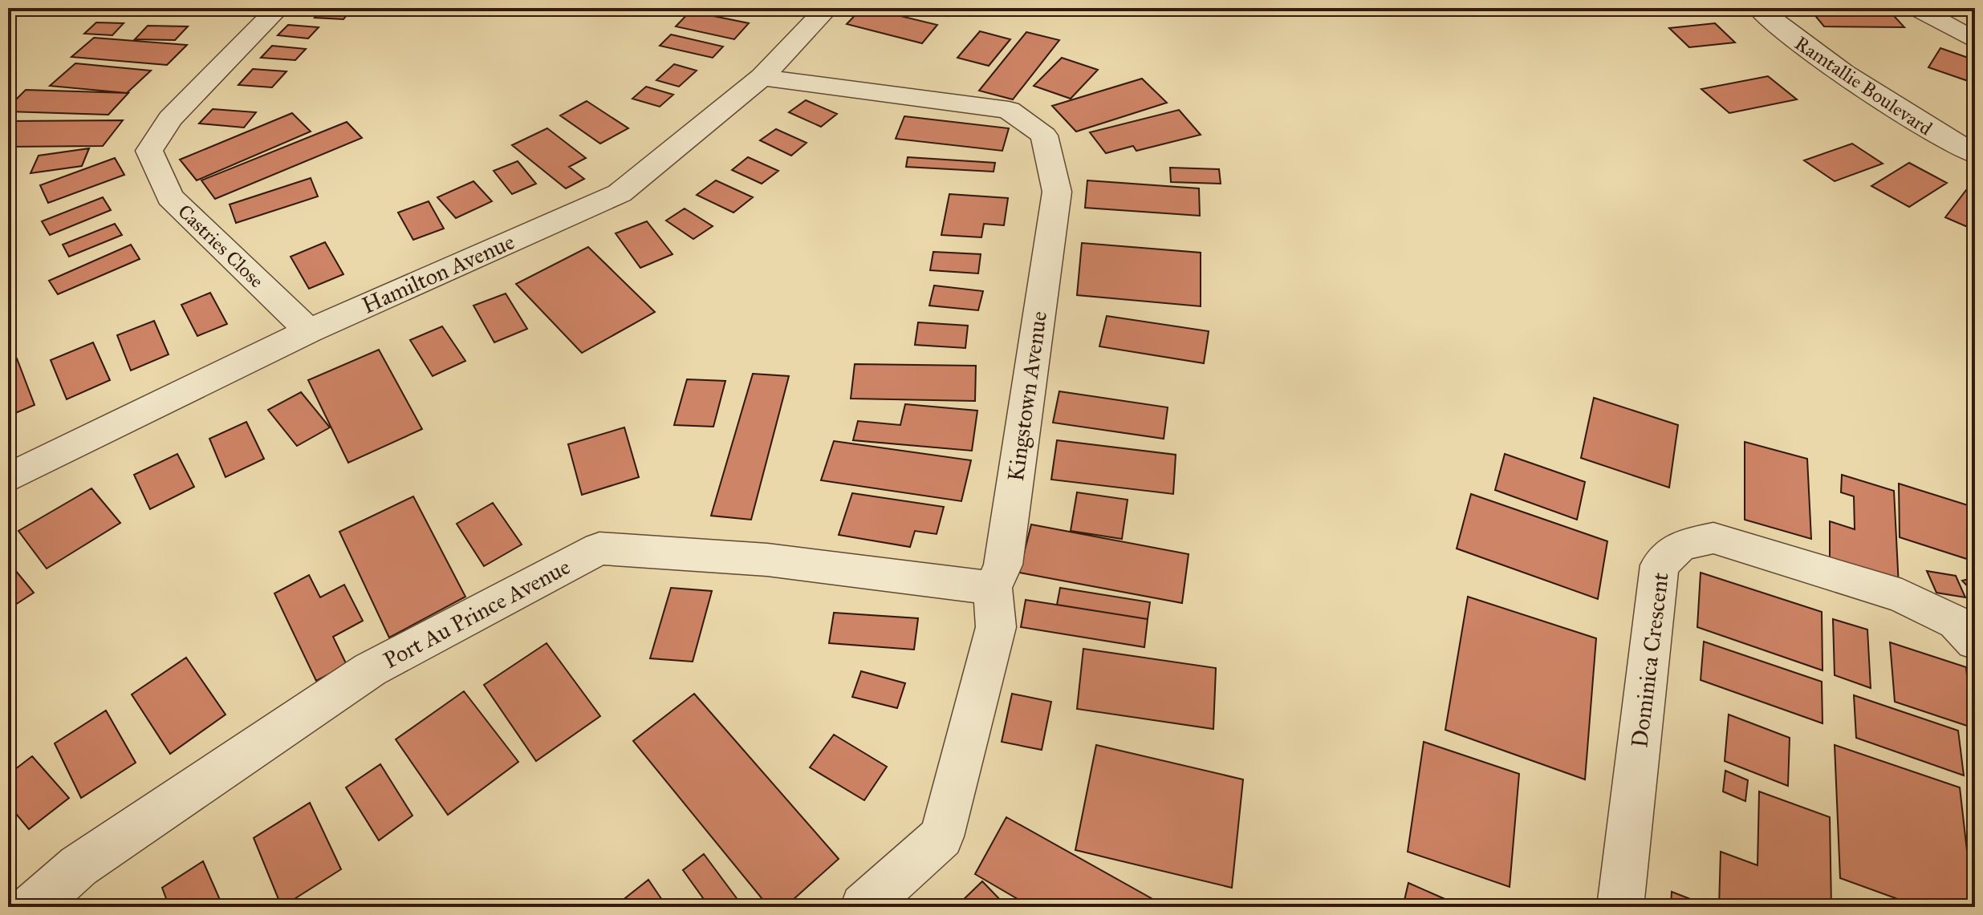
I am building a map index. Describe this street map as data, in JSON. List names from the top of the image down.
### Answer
{
  "streets": {
    "street": [
      "Ramtallie Boulevard",
      "Castries Close",
      "Hamilton Avenue",
      "Kingstown Avenue",
      "Port Au Prince Avenue",
      "Dominica Crescent"
    ]
  },
  "crossings": [
    ["Castries Close", "Hamilton Avenue"],
    ["Hamilton Avenue", "Kingstown Avenue"],
    ["Kingstown Avenue", "Port Au Prince Avenue"]
  ]
}
